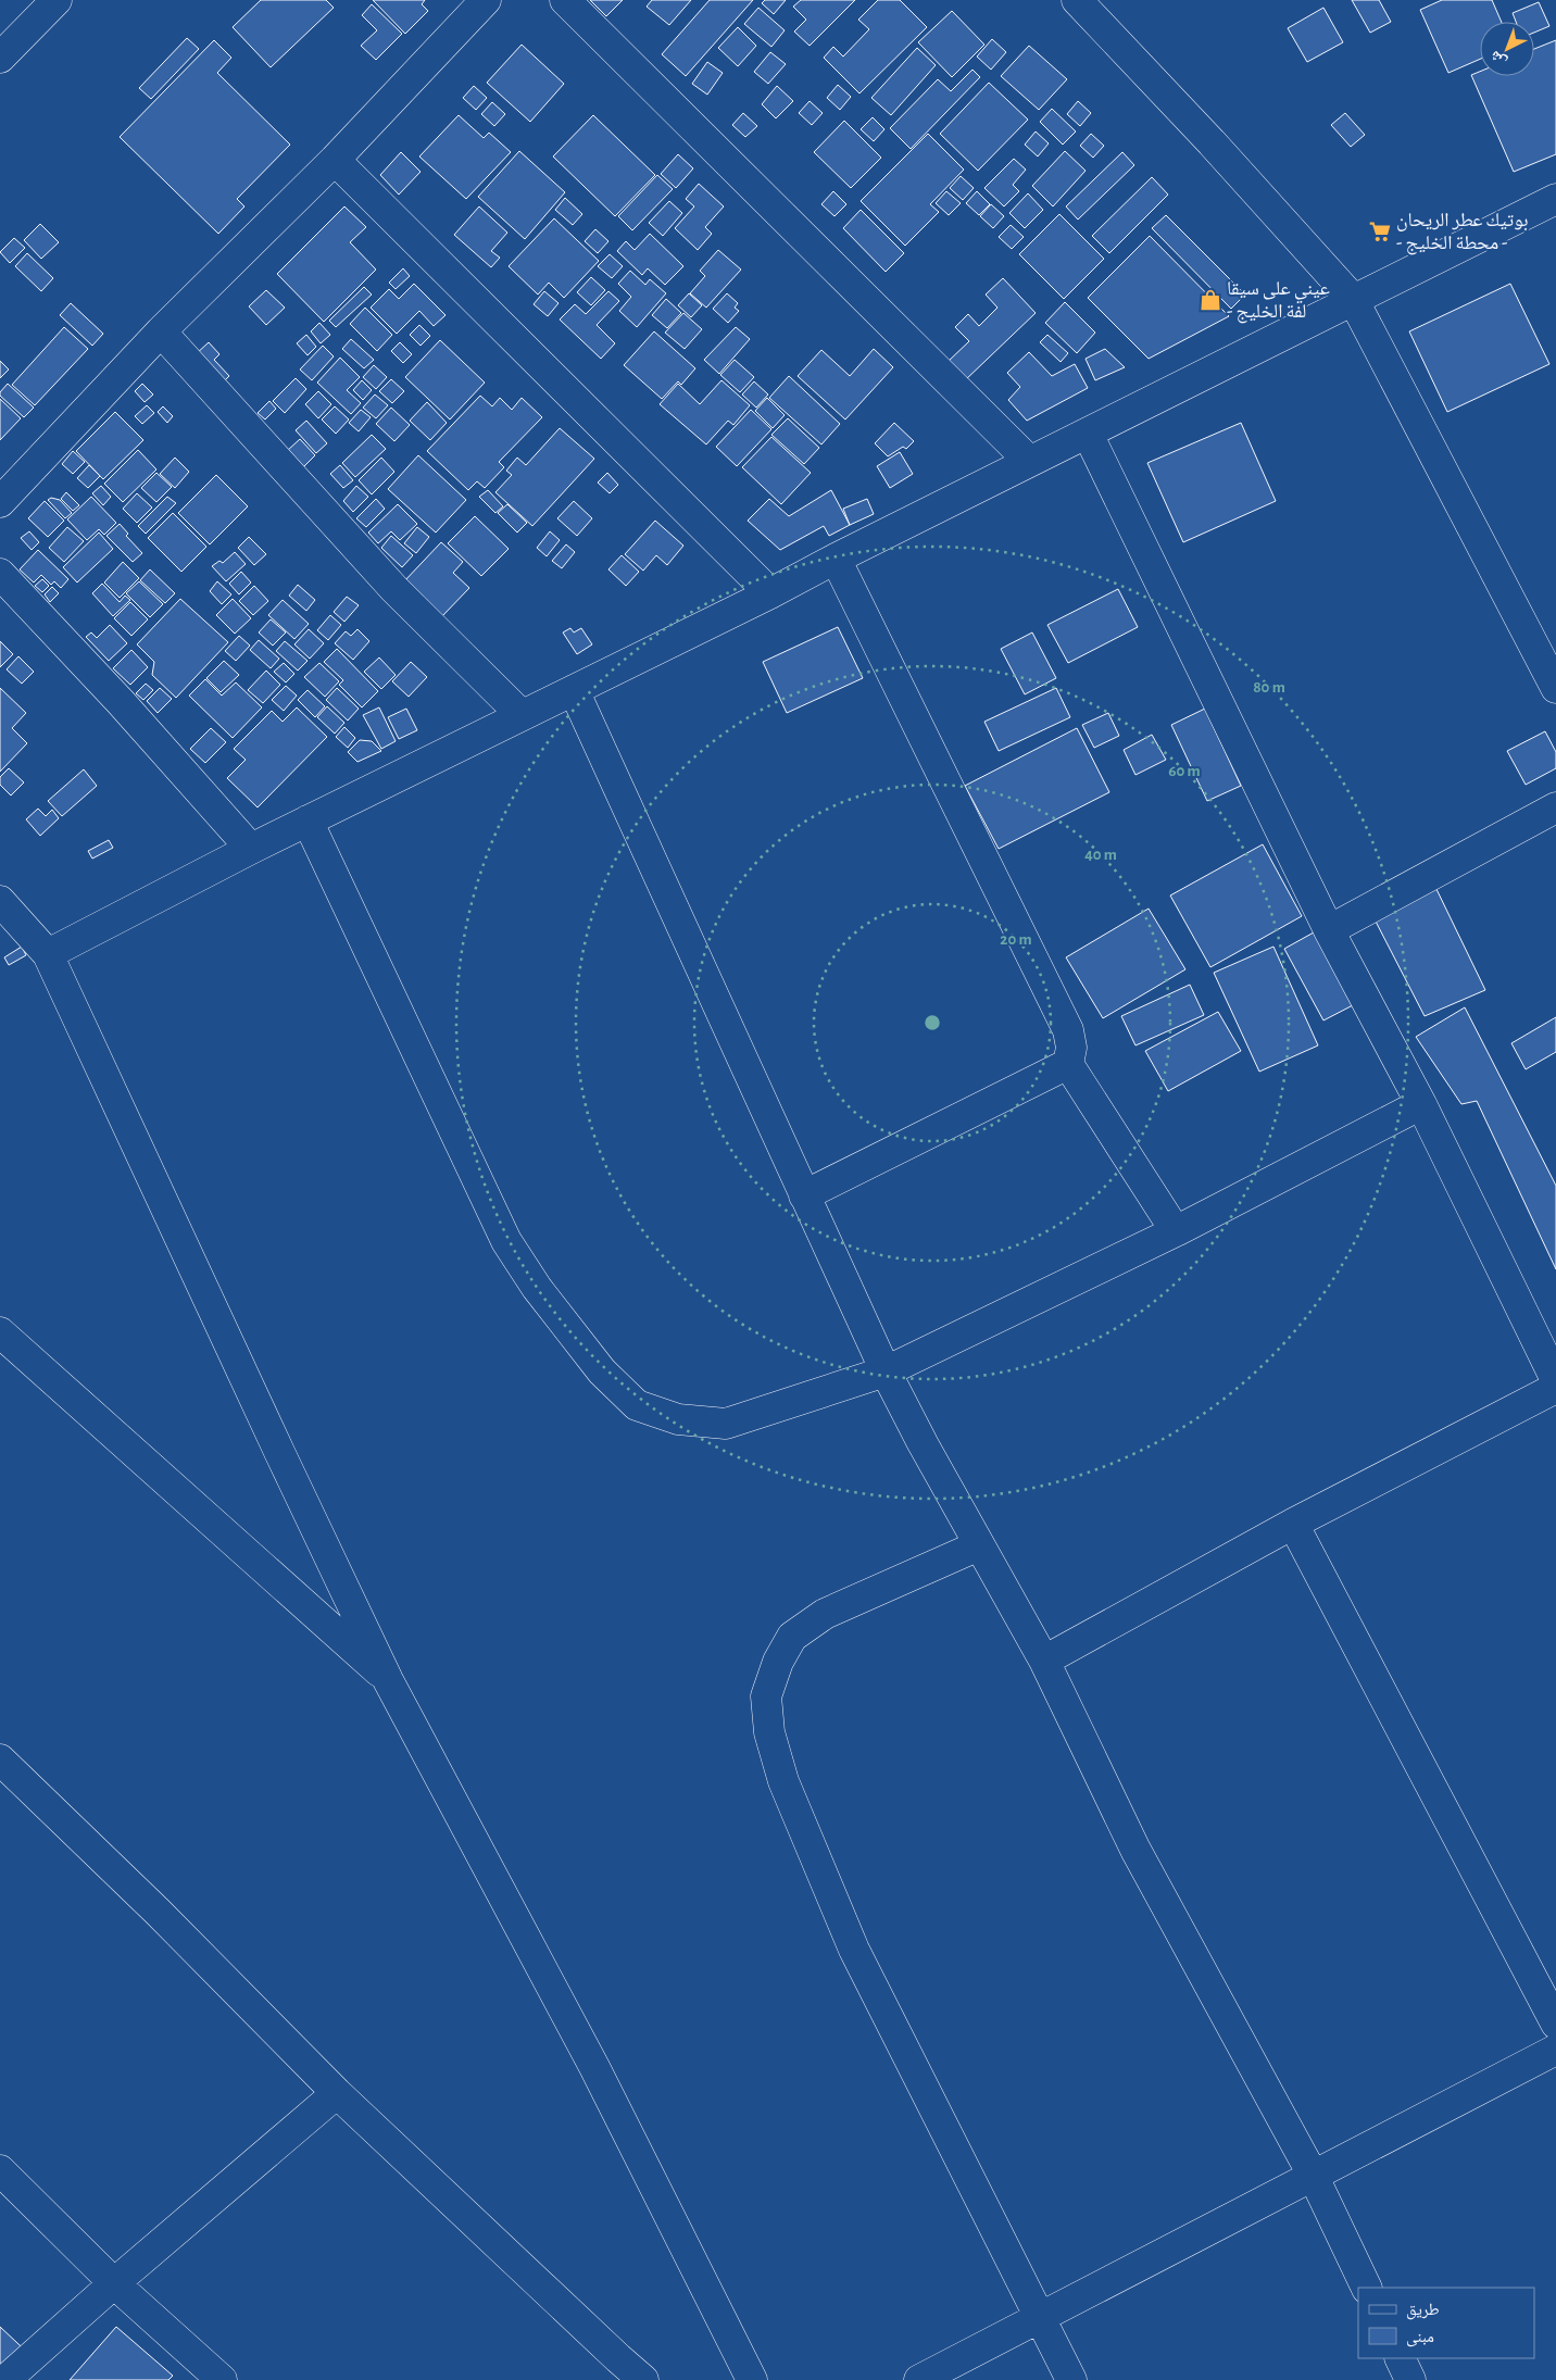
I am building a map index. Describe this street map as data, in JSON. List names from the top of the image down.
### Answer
{
  "places": {
    "supermarket": ["بوتيك عطر الريحان - محطة الخليج -"],
    "shop": ["عيني على سيقا - لفة الخليج"]
  },
  "legend": ["طريق", "مبنى"],
  "north": "bottom left",
  "rings": [
    "80 m",
    "60 m",
    "40 m",
    "20 m"
  ]
}
